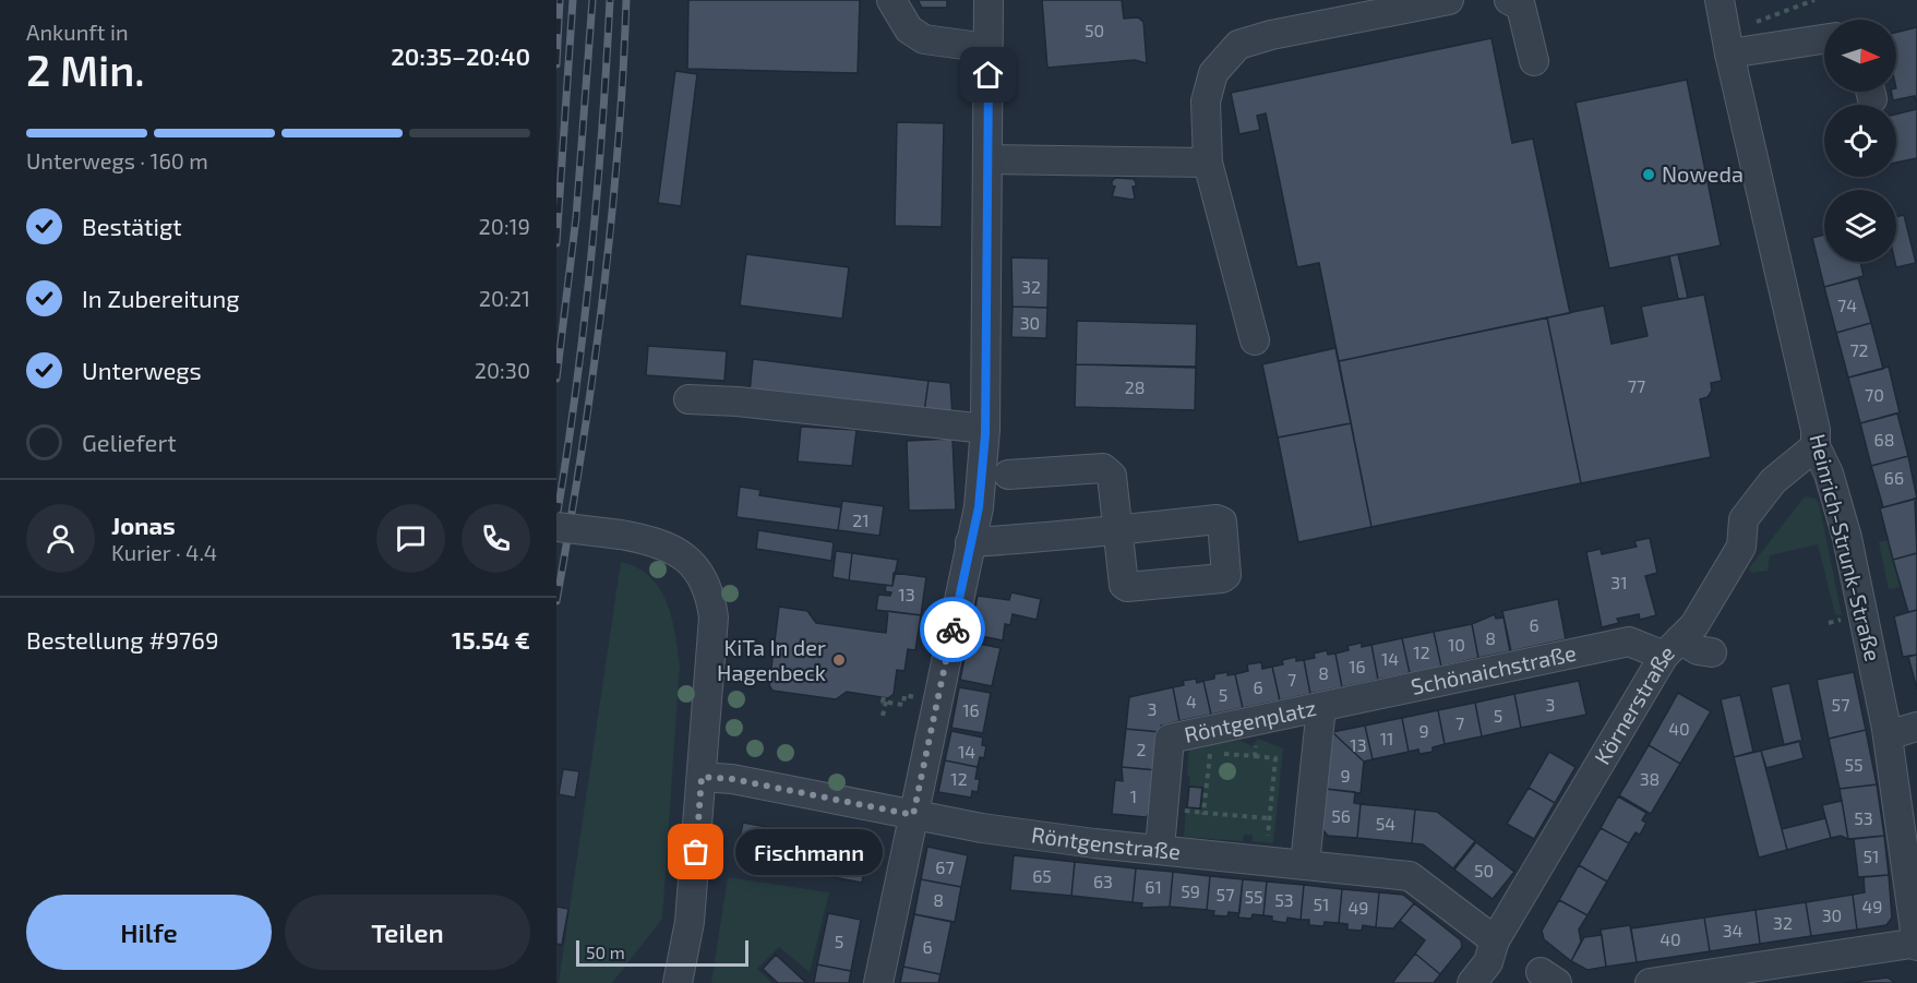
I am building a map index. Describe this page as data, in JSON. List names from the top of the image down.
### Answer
{
  "streets": {
    "street": [
      "Heinrich-Strunk-Straße",
      "Schönaichstraße",
      "Körnerstraße",
      "Röntgenplatz",
      "Röntgenstraße"
    ]
  },
  "crossings": [
    ["Heinrich-Strunk-Straße", "Körnerstraße"],
    ["Schönaichstraße", "Körnerstraße"],
    ["Schönaichstraße", "Röntgenplatz"],
    ["Körnerstraße", "Röntgenstraße"],
    ["Röntgenplatz", "Röntgenstraße"]
  ],
  "places": ["Noweda", "KiTa In der Hagenbeck", "Fischmann"],
  "house_numbers": [
    "50",
    "32",
    "74",
    "30",
    "72",
    "77",
    "28",
    "70",
    "68",
    "66",
    "21",
    "31",
    "13",
    "6",
    "8",
    "10",
    "12",
    "14",
    "16",
    "8",
    "7",
    "6",
    "5",
    "4",
    "3",
    "57",
    "3",
    "16",
    "5",
    "7",
    "40",
    "9",
    "11",
    "13",
    "2",
    "14",
    "55",
    "9",
    "12",
    "38",
    "1",
    "56",
    "53",
    "54",
    "51",
    "67",
    "50",
    "65",
    "63",
    "61",
    "59",
    "57",
    "55",
    "8",
    "53",
    "51",
    "49",
    "49",
    "30",
    "32",
    "34",
    "40",
    "5",
    "6"
  ],
  "scale_bar": "50 m",
  "north": "right",
  "page": {
    "heading": ["2 Min.", "Ankunft in", "20:35–20:40"],
    "panel": [
      "Jonas",
      "Kurier · 4.4",
      "Bestellung #9769",
      "15.54 €"
    ],
    "bar": "Unterwegs · 160 m",
    "list": [
      ["Bestätigt", "20:19"],
      ["In Zubereitung", "20:21"],
      ["Unterwegs", "20:30"],
      "Geliefert"
    ],
    "bubble": "Fischmann",
    "buttons": ["Hilfe", "Teilen"],
    "scale": "50 m"
  }
}
